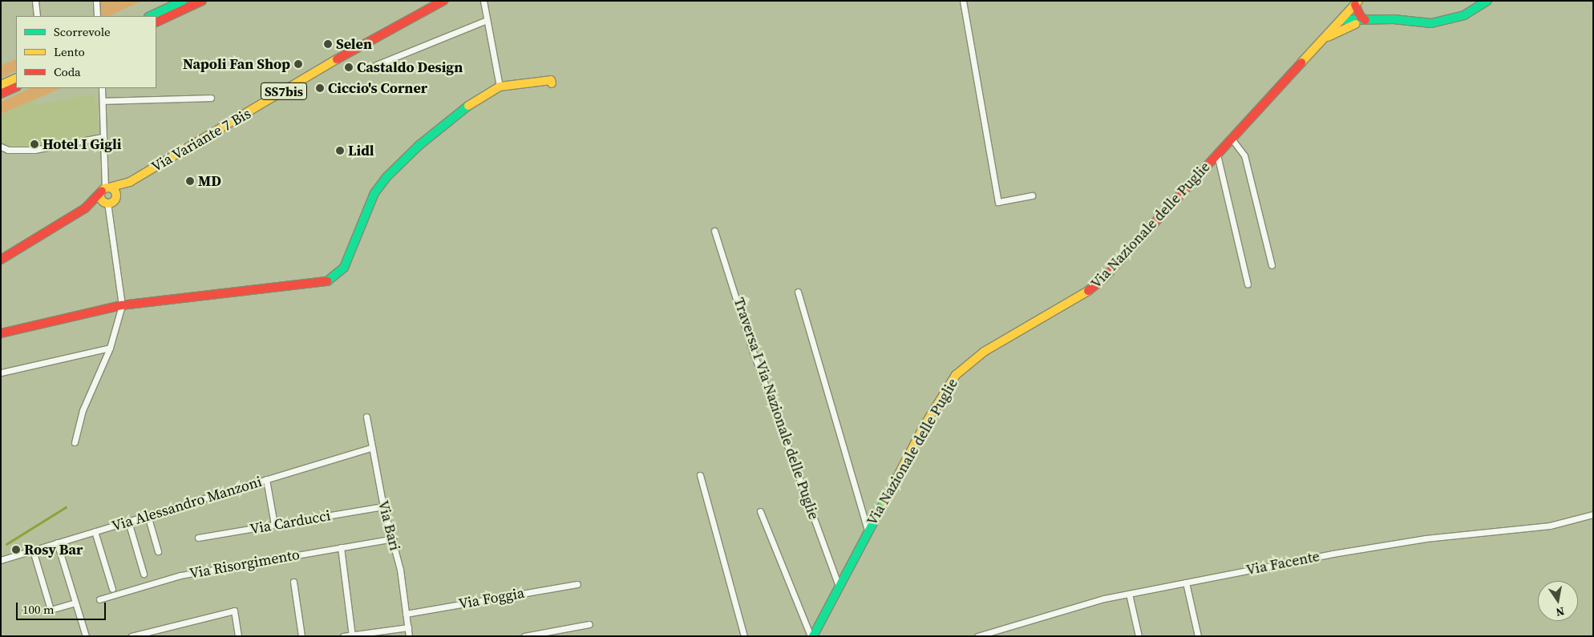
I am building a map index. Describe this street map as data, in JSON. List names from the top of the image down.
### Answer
{
  "streets": {
    "main road": ["SS7bis", "Via Variante 7 Bis", "Via Nazionale delle Puglie"],
    "street": [
      "Traversa I Via Nazionale delle Puglie",
      "Via Alessandro Manzoni",
      "Via Carducci",
      "Via Bari",
      "Via Facente",
      "Via Risorgimento",
      "Via Foggia"
    ]
  },
  "crossings": [
    ["SS7bis", "Via Variante 7 Bis"],
    ["Via Nazionale delle Puglie", "Traversa I Via Nazionale delle Puglie"],
    ["Via Alessandro Manzoni", "Via Bari"],
    ["Via Carducci", "Via Bari"],
    ["Via Bari", "Via Risorgimento"],
    ["Via Bari", "Via Foggia"]
  ],
  "places": [
    "Selen",
    "Napoli Fan Shop",
    "Castaldo Design",
    "Ciccio's Corner",
    "Hotel I Gigli",
    "Lidl",
    "MD",
    "Rosy Bar"
  ],
  "legend": ["Scorrevole", "Lento", "Coda"],
  "scale_bar": "100 m",
  "north": "bottom"
}
